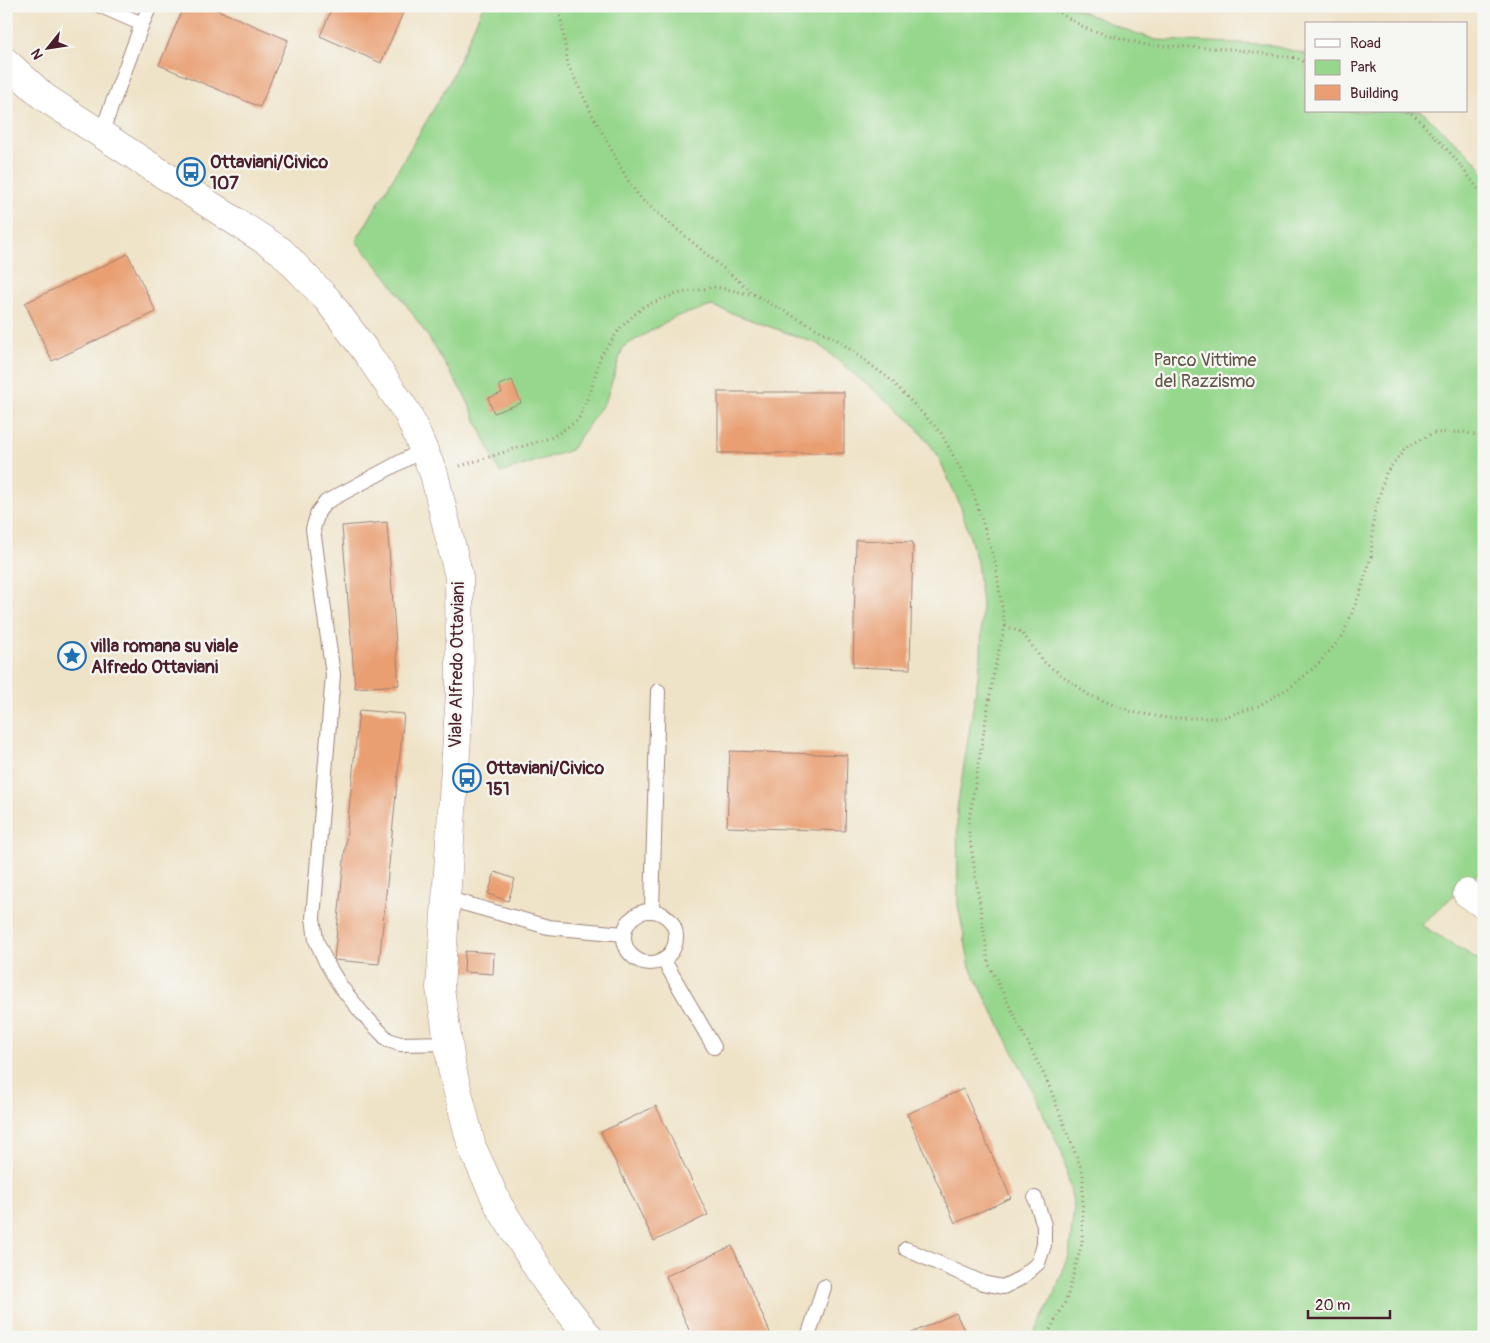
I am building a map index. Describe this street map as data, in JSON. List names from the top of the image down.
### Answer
{
  "streets": {
    "street": ["Viale Alfredo Ottaviani"]
  },
  "parks": ["Parco Vittime del Razzismo"],
  "places": {
    "bus stop": ["Ottaviani/Civico 107", "Ottaviani/Civico 151"],
    "place": ["villa romana su viale Alfredo Ottaviani"]
  },
  "legend": ["Road", "Park", "Building"],
  "scale_bar": "20 m",
  "north": "bottom left"
}
